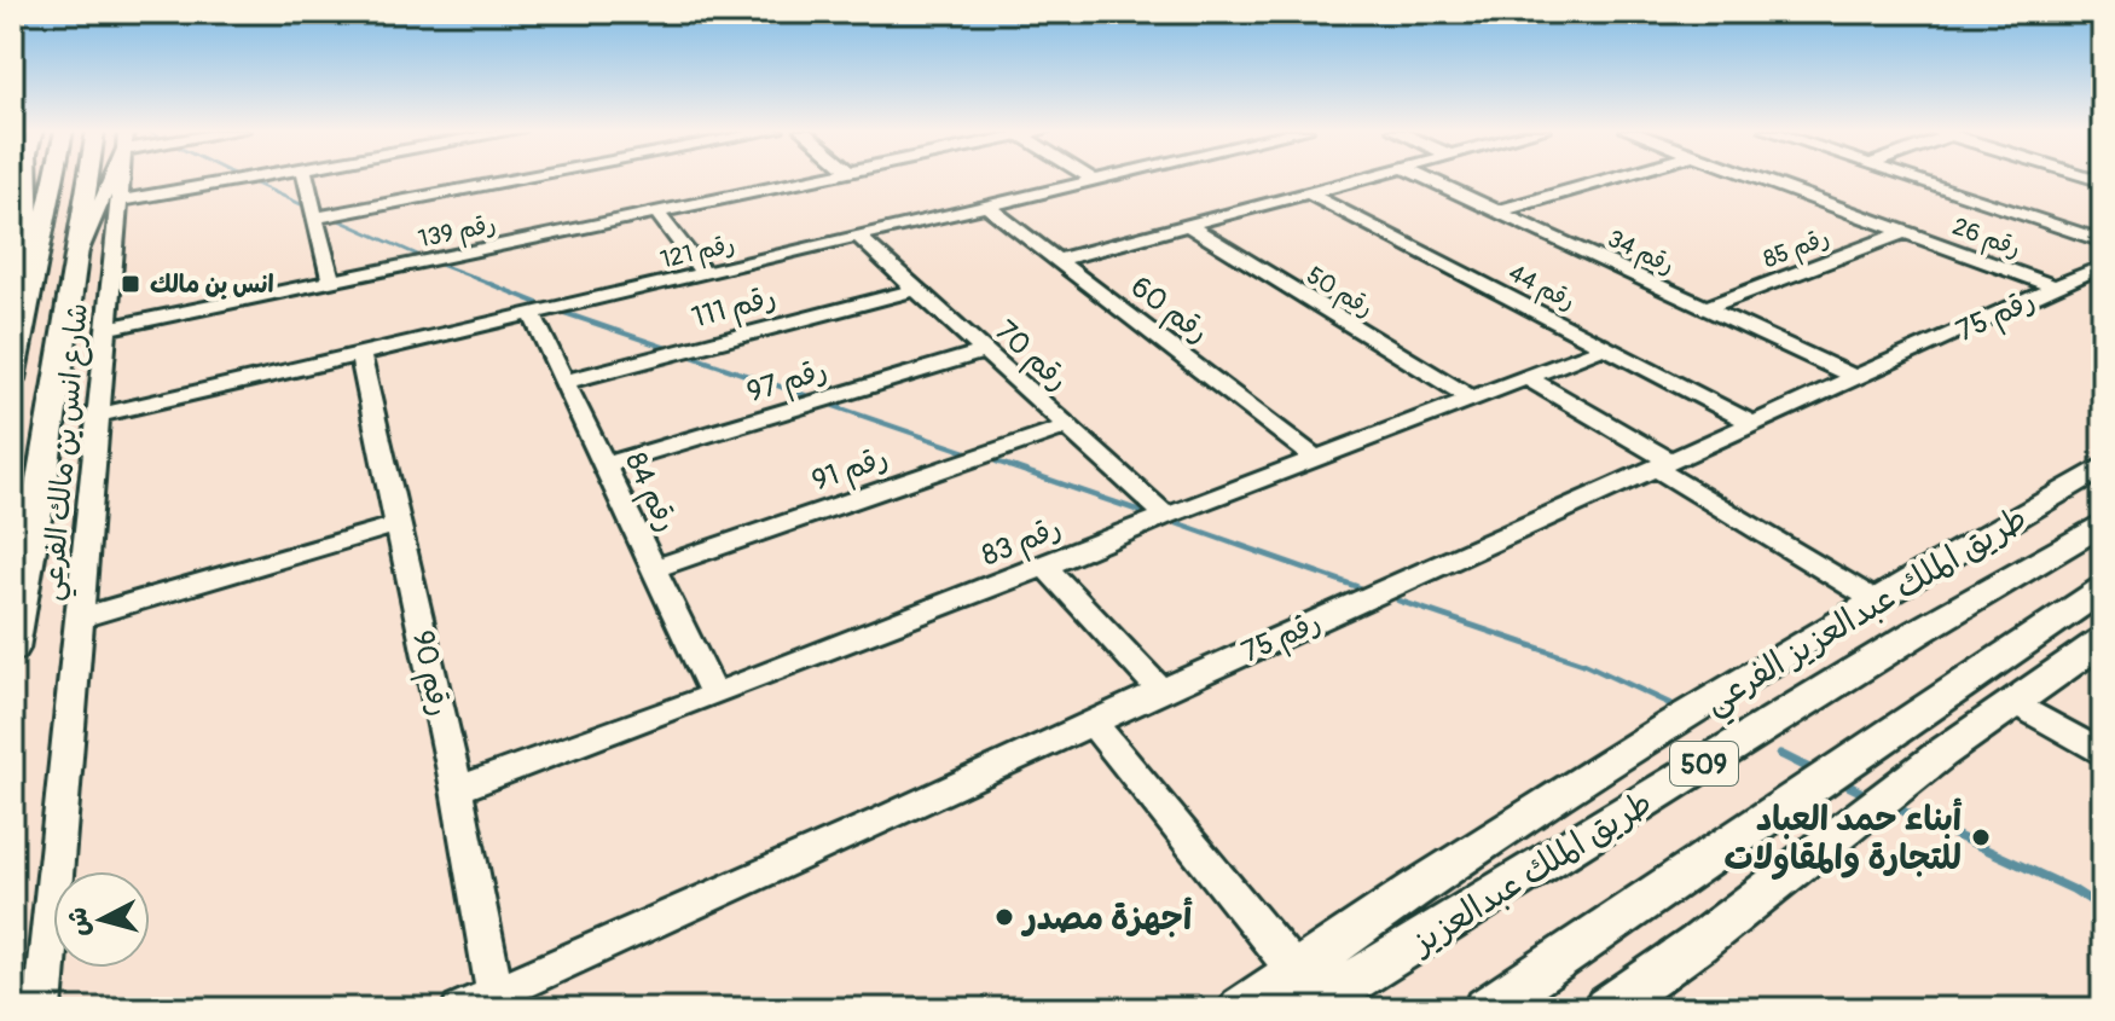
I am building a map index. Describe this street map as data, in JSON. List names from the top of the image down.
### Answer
{
  "streets": {
    "main road": ["طريق الملك عبدالعزيز الفرعي", "509", "طريق الملك عبدالعزيز"],
    "street": [
      "رقم 139",
      "رقم 26",
      "رقم 85",
      "رقم 121",
      "رقم 34",
      "رقم 44",
      "رقم 50",
      "رقم 111",
      "رقم 60",
      "رقم 75",
      "رقم 70",
      "رقم 97",
      "شارع انس بن مالك الفرعي",
      "رقم 91",
      "رقم 84",
      "رقم 83",
      "رقم 90"
    ]
  },
  "crossings": [
    ["رقم 139", "شارع انس بن مالك الفرعي"],
    ["رقم 26", "رقم 85"],
    ["رقم 26", "رقم 75"],
    ["رقم 85", "رقم 34"],
    ["رقم 121", "رقم 60"],
    ["رقم 121", "رقم 70"],
    ["رقم 121", "شارع انس بن مالك الفرعي"],
    ["رقم 121", "رقم 84"],
    ["رقم 121", "رقم 90"],
    ["رقم 34", "رقم 75"],
    ["رقم 44", "رقم 75"],
    ["رقم 44", "رقم 83"],
    ["رقم 50", "رقم 83"],
    ["رقم 111", "رقم 70"],
    ["رقم 111", "رقم 84"],
    ["رقم 60", "رقم 83"],
    ["رقم 75", "رقم 90"],
    ["رقم 70", "رقم 97"],
    ["رقم 70", "رقم 91"],
    ["رقم 70", "رقم 83"],
    ["رقم 97", "رقم 84"],
    ["رقم 91", "رقم 84"],
    ["رقم 84", "رقم 83"],
    ["رقم 83", "رقم 90"],
    ["طريق الملك عبدالعزيز الفرعي", "طريق الملك عبدالعزيز"]
  ],
  "places": {
    "transit": ["انس بن مالك"],
    "other": ["أبناء حمد العباد للتجارة والمقاولات", "أجهزة مصدر"]
  },
  "north": "left"
}
